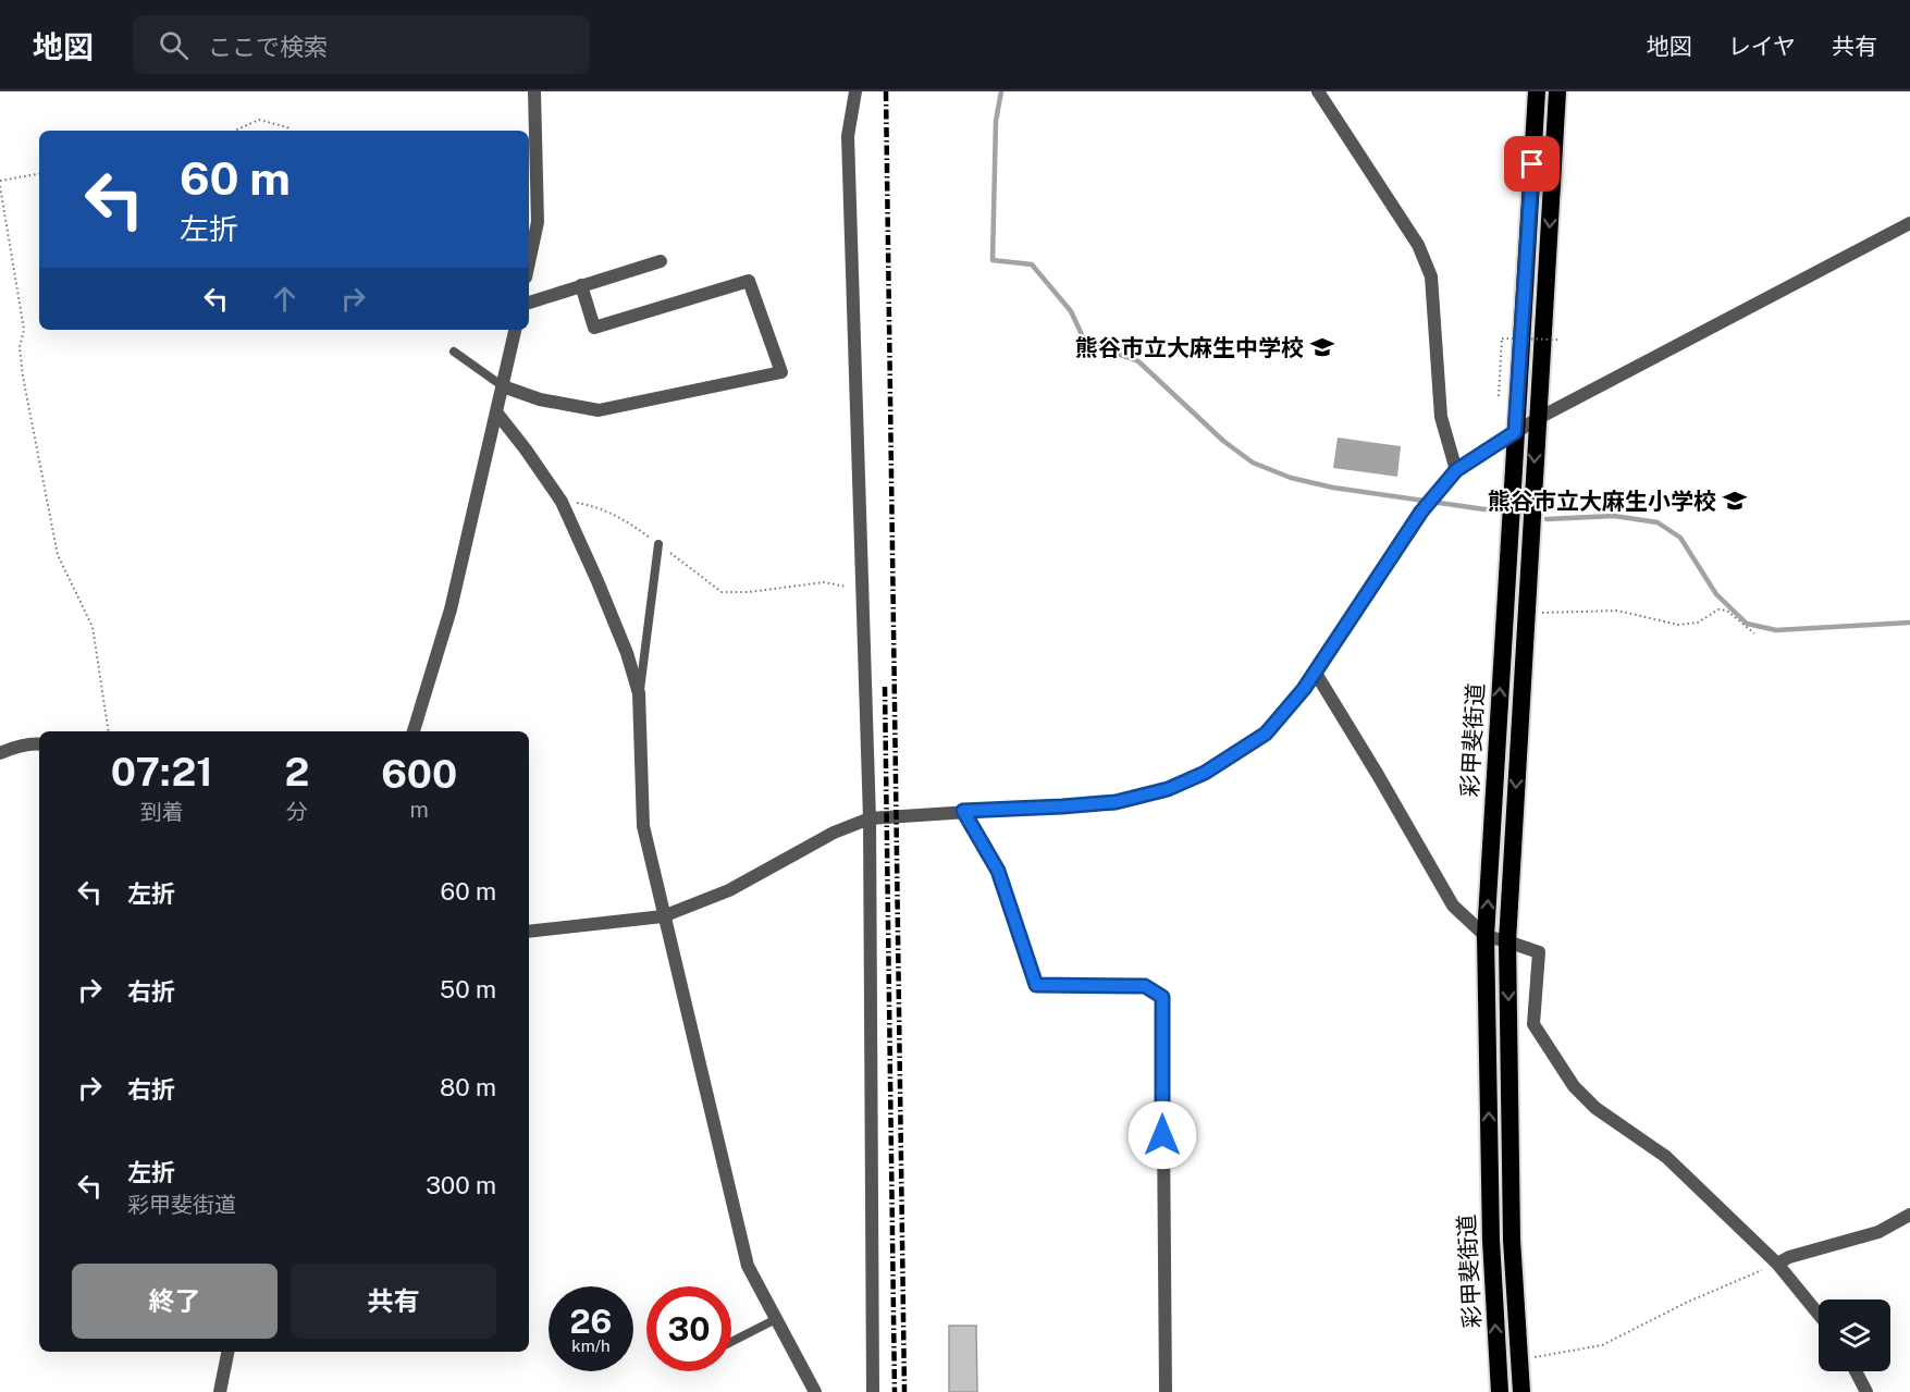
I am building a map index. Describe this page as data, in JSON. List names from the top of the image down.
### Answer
{
  "streets": {
    "highway": ["彩甲斐街道"]
  },
  "places": {
    "school or university": ["熊谷市立大麻生中学校", "熊谷市立大麻生小学校"]
  },
  "page": {
    "header": "地図",
    "search": "ここで検索",
    "nav": ["地図", "レイヤ", "共有"],
    "turn": ["60 m", "左折"],
    "eta": [
      "07:21",
      "到着",
      "2",
      "分",
      "600",
      "m"
    ],
    "list": [
      {
        "name": "左折",
        "value": "60 m"
      },
      {
        "name": "右折",
        "value": "50 m"
      },
      {
        "name": "右折",
        "value": "80 m"
      },
      {
        "name": "左折",
        "note": "彩甲斐街道",
        "value": "300 m"
      }
    ],
    "buttons": ["終了", "共有"],
    "speed": "26 km/h",
    "limit": "30"
  }
}
